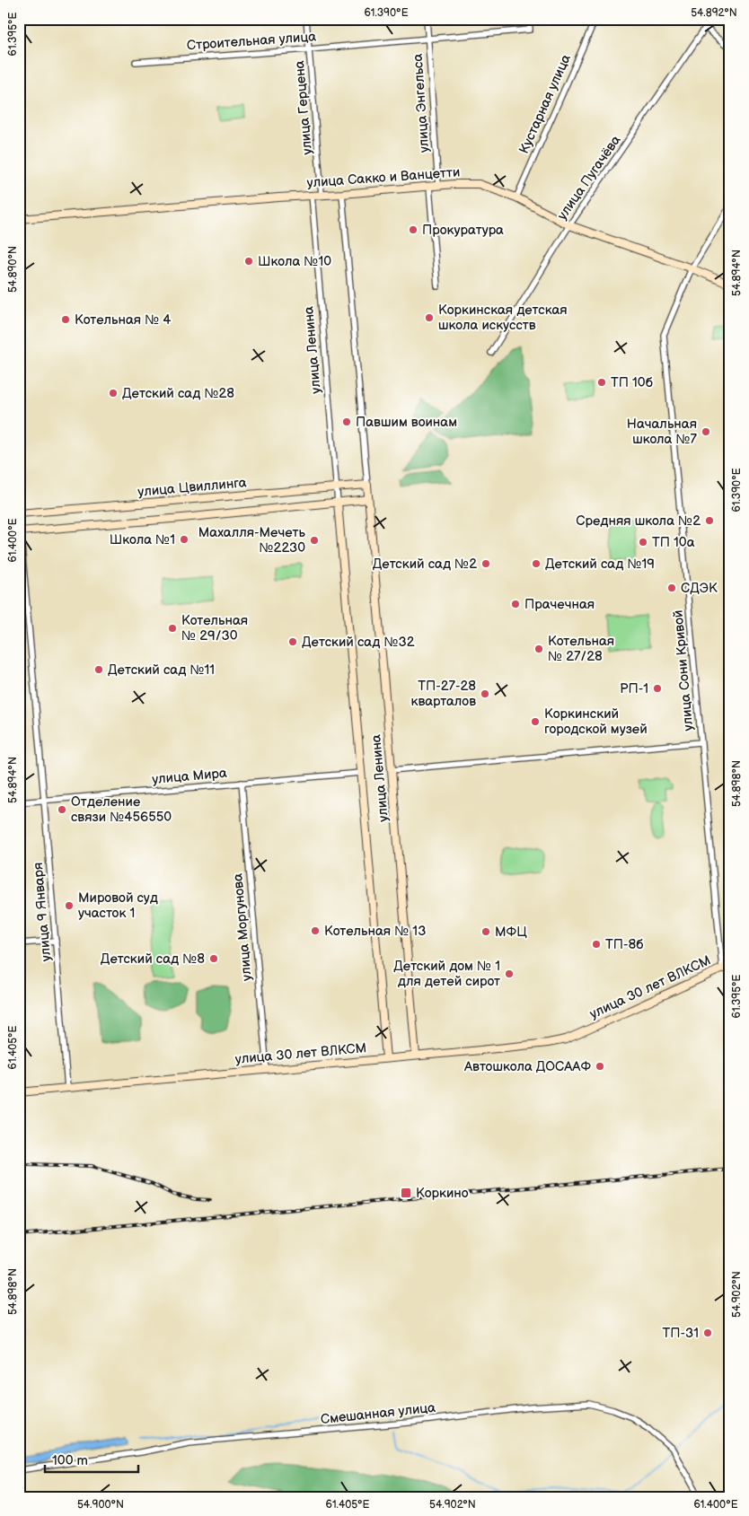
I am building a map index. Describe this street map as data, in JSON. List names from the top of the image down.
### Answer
{
  "streets": {
    "street": [
      "Строительная улица",
      "улица Энгельса",
      "Кустарная улица",
      "улица Герцена",
      "улица Сакко и Ванцетти",
      "улица Пугачёва",
      "улица Ленина",
      "улица Цвиллинга",
      "улица Сони Кривой",
      "улица Мира",
      "улица 9 Января",
      "улица Моргунова",
      "улица 30 лет ВЛКСМ",
      "Смешанная улица"
    ]
  },
  "crossings": [
    ["Строительная улица", "улица Энгельса"],
    ["Строительная улица", "улица Герцена"],
    ["улица Энгельса", "улица Сакко и Ванцетти"],
    ["Кустарная улица", "улица Сакко и Ванцетти"],
    ["улица Герцена", "улица Сакко и Ванцетти"],
    ["улица Сакко и Ванцетти", "улица Пугачёва"],
    ["улица Сакко и Ванцетти", "улица Ленина"],
    ["улица Сакко и Ванцетти", "улица Сони Кривой"],
    ["улица Ленина", "улица Цвиллинга"],
    ["улица Ленина", "улица Мира"],
    ["улица Ленина", "улица 30 лет ВЛКСМ"],
    ["улица Цвиллинга", "улица 9 Января"],
    ["улица Сони Кривой", "улица 30 лет ВЛКСМ"],
    ["улица Мира", "улица 9 Января"],
    ["улица Мира", "улица Моргунова"],
    ["улица 9 Января", "улица 30 лет ВЛКСМ"],
    ["улица Моргунова", "улица 30 лет ВЛКСМ"]
  ],
  "places": {
    "other": [
      "Прокуратура",
      "Школа №10",
      "Коркинская детская школа искусств",
      "Котельная № 4",
      "ТП 10б",
      "Детский сад №28",
      "Павшим воинам",
      "Начальная школа №7",
      "Средняя школа №2",
      "Школа №1",
      "Махалля-Мечеть №2230",
      "ТП 10а",
      "Детский сад №2",
      "Детский сад №19",
      "СДЭК",
      "Прачечная",
      "Котельная № 29/30",
      "Детский сад №32",
      "Котельная № 27/28",
      "Детский сад №11",
      "РП-1",
      "ТП-27-28 кварталов",
      "Коркинский городской музей",
      "Отделение связи №456550",
      "Мировой суд участок 1",
      "Котельная № 13",
      "МФЦ",
      "ТП-8б",
      "Детский сад №8",
      "Детский дом № 1 для детей сирот",
      "Автошкола ДОСААФ",
      "ТП-31"
    ],
    "transit": ["Коркино"]
  },
  "scale_bar": "100 m",
  "coordinates": [
    "61.390°E",
    "54.892°N",
    "61.395°E",
    "54.890°N",
    "54.894°N",
    "61.400°E",
    "54.898°N",
    "61.405°E",
    "54.902°N",
    "54.900°N"
  ]
}
